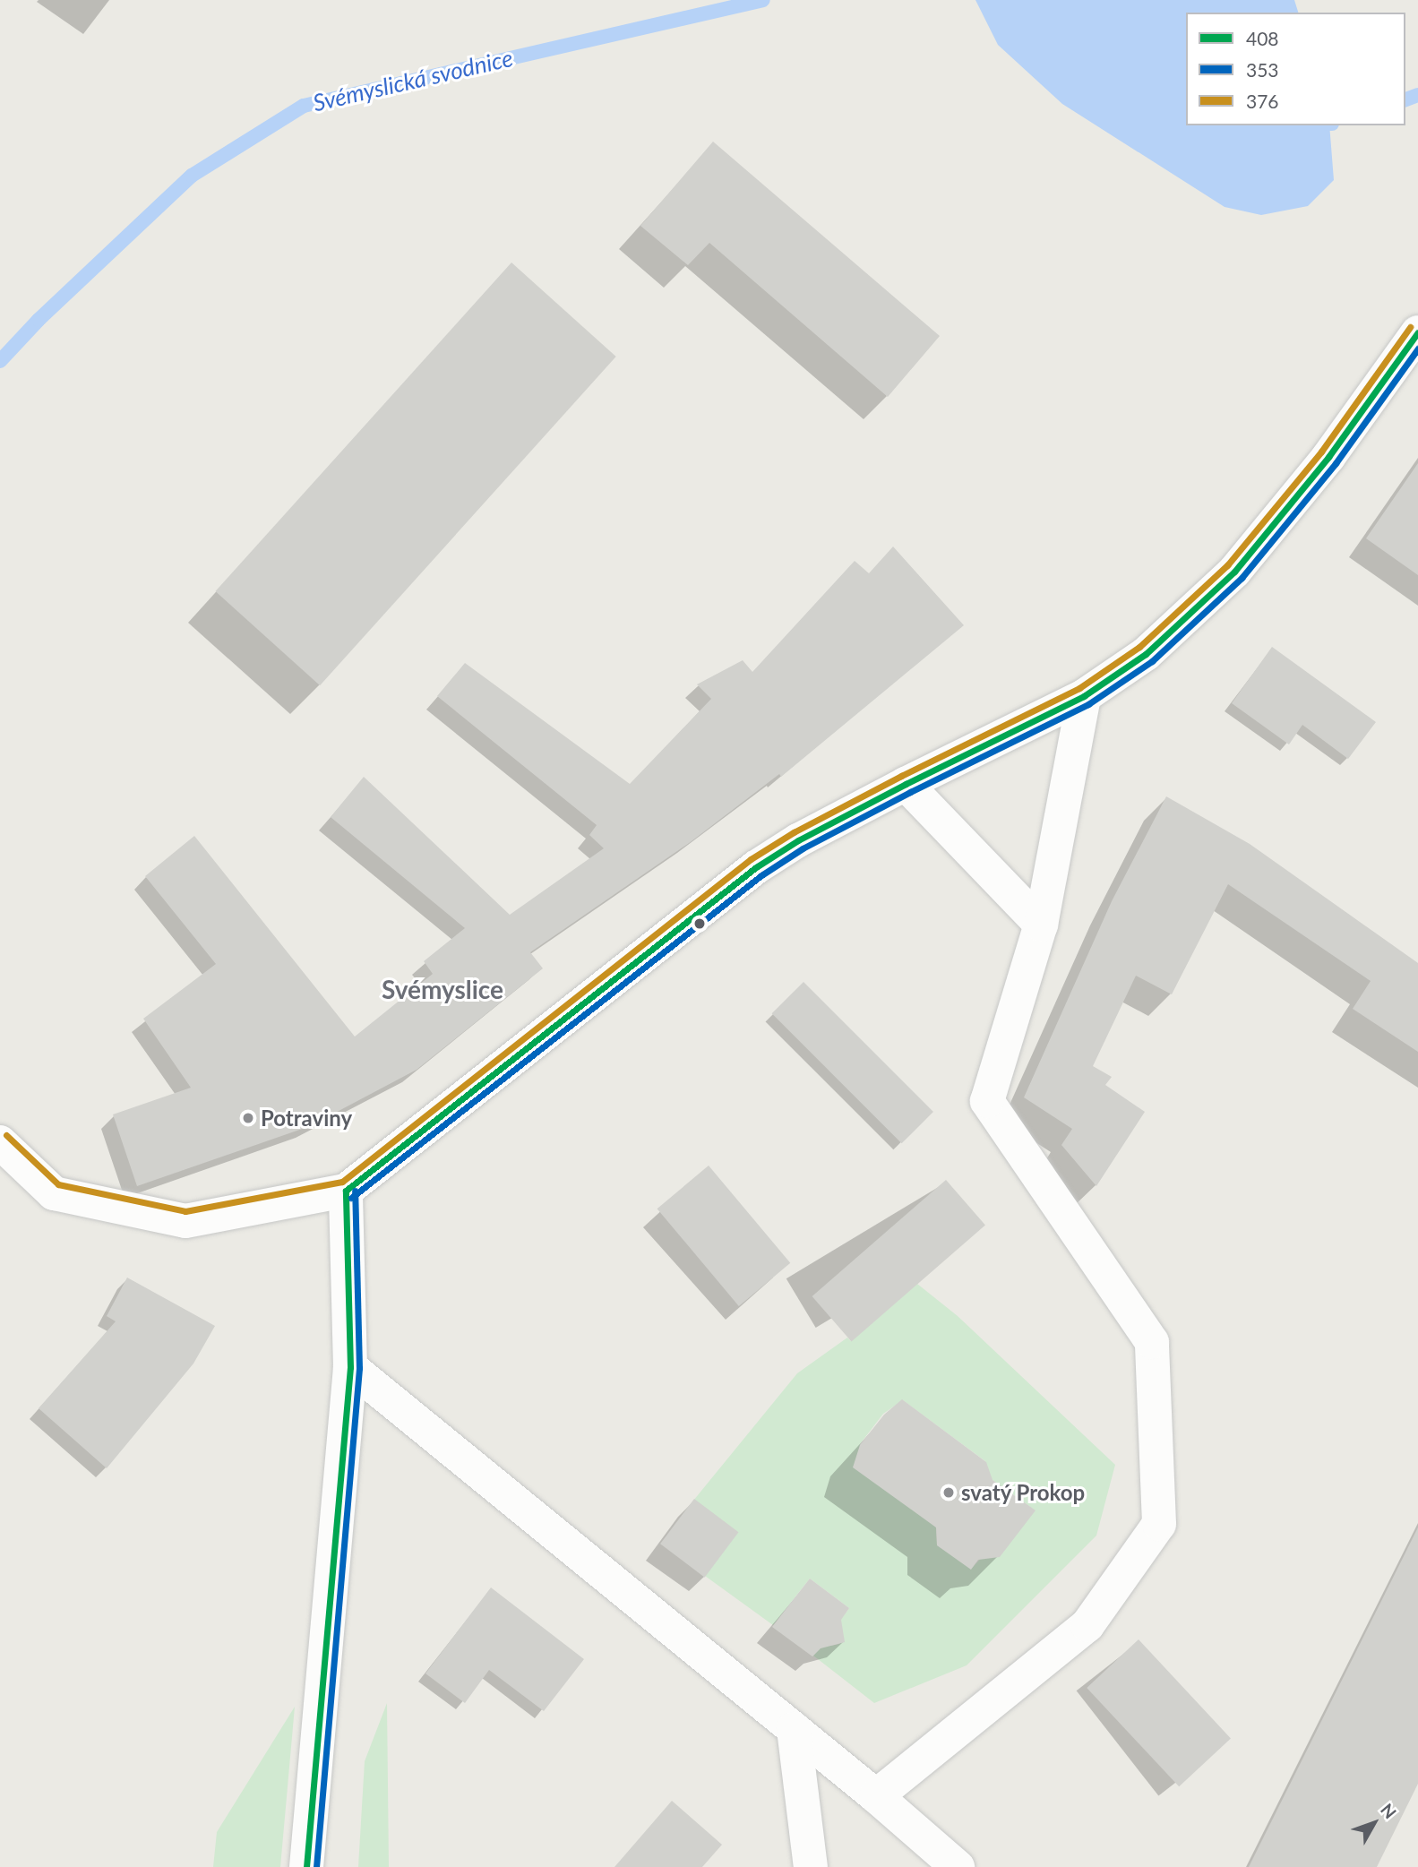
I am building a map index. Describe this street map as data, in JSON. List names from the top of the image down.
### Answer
{
  "districts": ["Svémyslice"],
  "water": ["Svémyslická svodnice"],
  "places": ["Potraviny", "svatý Prokop"],
  "lines": ["transit line 376", "transit line 408", "transit line 353"],
  "legend": ["408", "353", "376"],
  "north": "top right"
}
